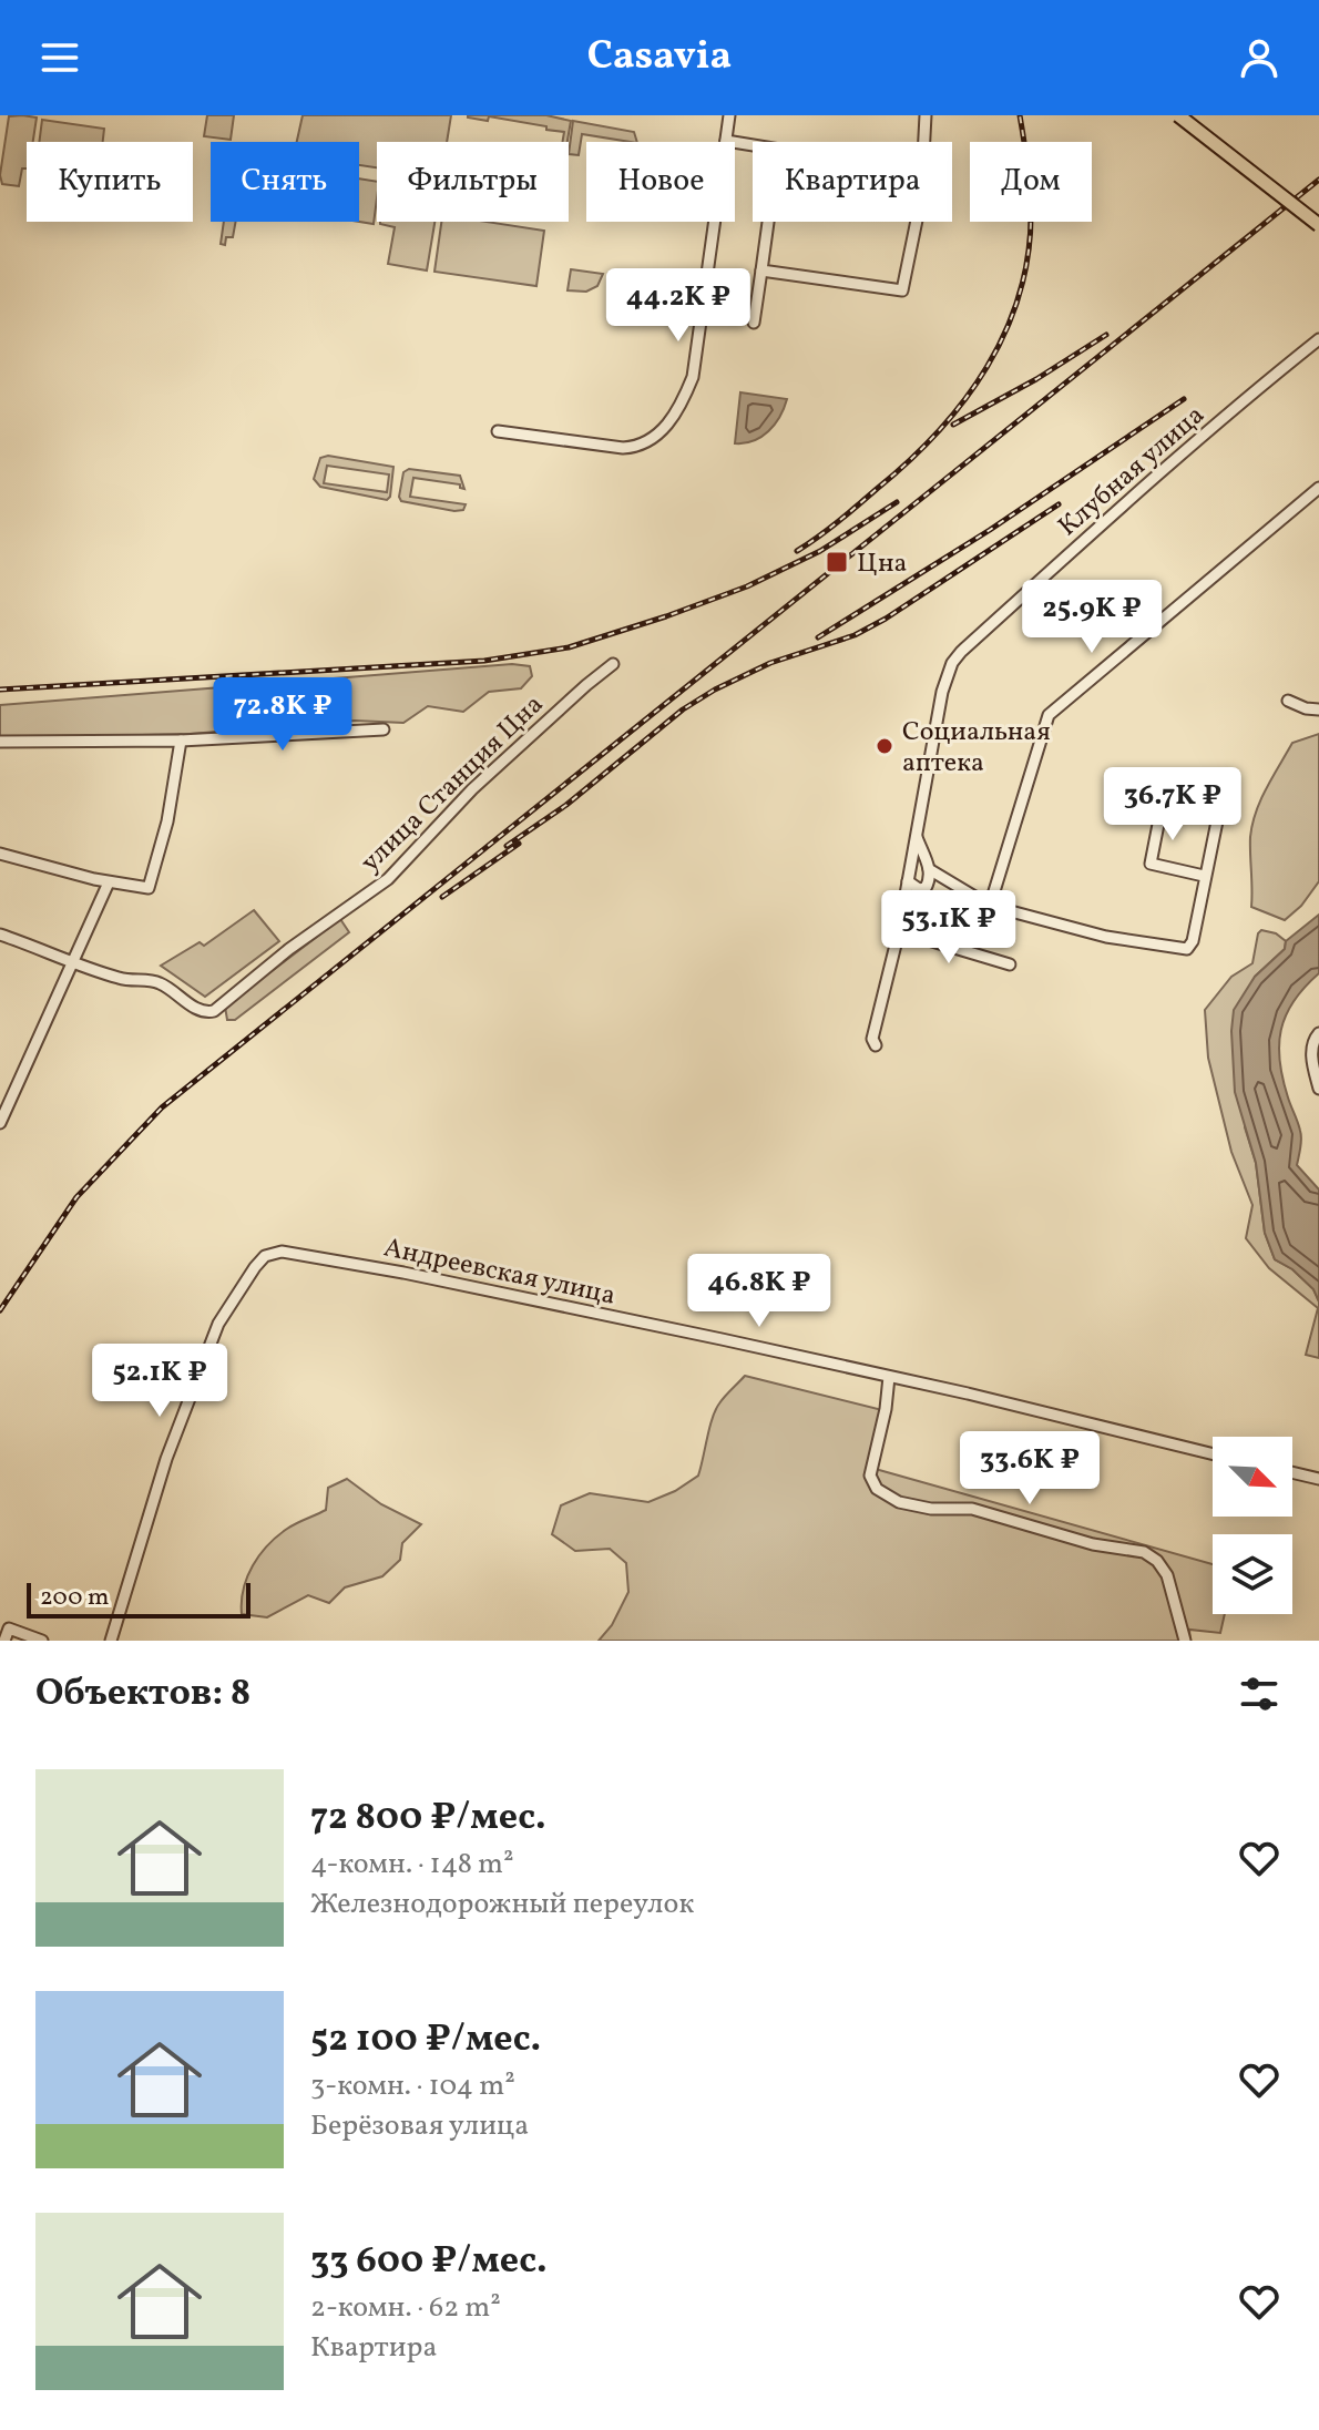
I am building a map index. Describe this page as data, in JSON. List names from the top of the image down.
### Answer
{
  "streets": {
    "street": ["Клубная улица", "улица Станция Цна", "Андреевская улица"]
  },
  "places": {
    "transit": ["Цна"],
    "other": ["Социальная аптека"]
  },
  "scale_bar": "200 m",
  "north": "bottom right",
  "page": {
    "header": "Casavia",
    "chip": [
      "Купить",
      "Снять",
      "Фильтры",
      "Новое",
      "Квартира",
      "Дом"
    ],
    "price": [
      "44.2K ₽",
      "25.9K ₽",
      "72.8K ₽",
      "36.7K ₽",
      "53.1K ₽",
      "46.8K ₽",
      "52.1K ₽",
      "33.6K ₽"
    ],
    "scale": "200 m",
    "heading": "Объектов: 8",
    "list": [
      {
        "name": "72 800 ₽/мес.",
        "note": "4-комн. · 148 m² · Железнодорожный переулок"
      },
      {
        "name": "52 100 ₽/мес.",
        "note": "3-комн. · 104 m² · Берёзовая улица"
      },
      {
        "name": "33 600 ₽/мес.",
        "note": "2-комн. · 62 m² · Квартира"
      }
    ]
  }
}
